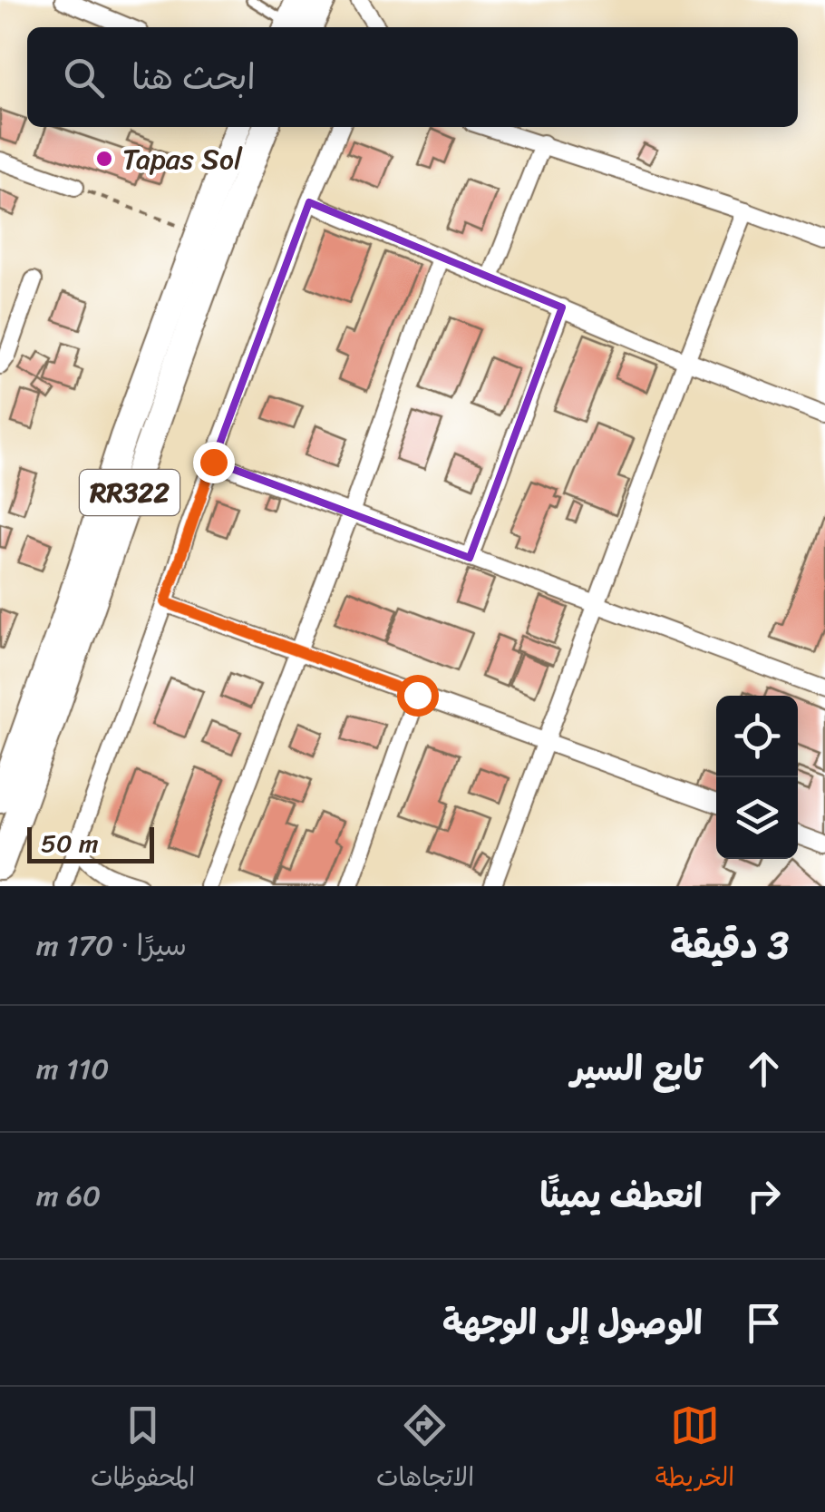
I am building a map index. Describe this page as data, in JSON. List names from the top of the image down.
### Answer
{
  "streets": {
    "main road": ["RR322"]
  },
  "places": ["Tapas Sol"],
  "scale_bar": "50 m",
  "page": {
    "search": "ابحث هنا",
    "scale": "50 m",
    "heading": ["3 دقيقة", "سيرًا · 170 m"],
    "list": [
      ["تابع السير", "110 m"],
      ["انعطف يمينًا", "60 m"],
      "الوصول إلى الوجهة"
    ],
    "nav": ["الخريطة", "الاتجاهات", "المحفوظات"]
  }
}
